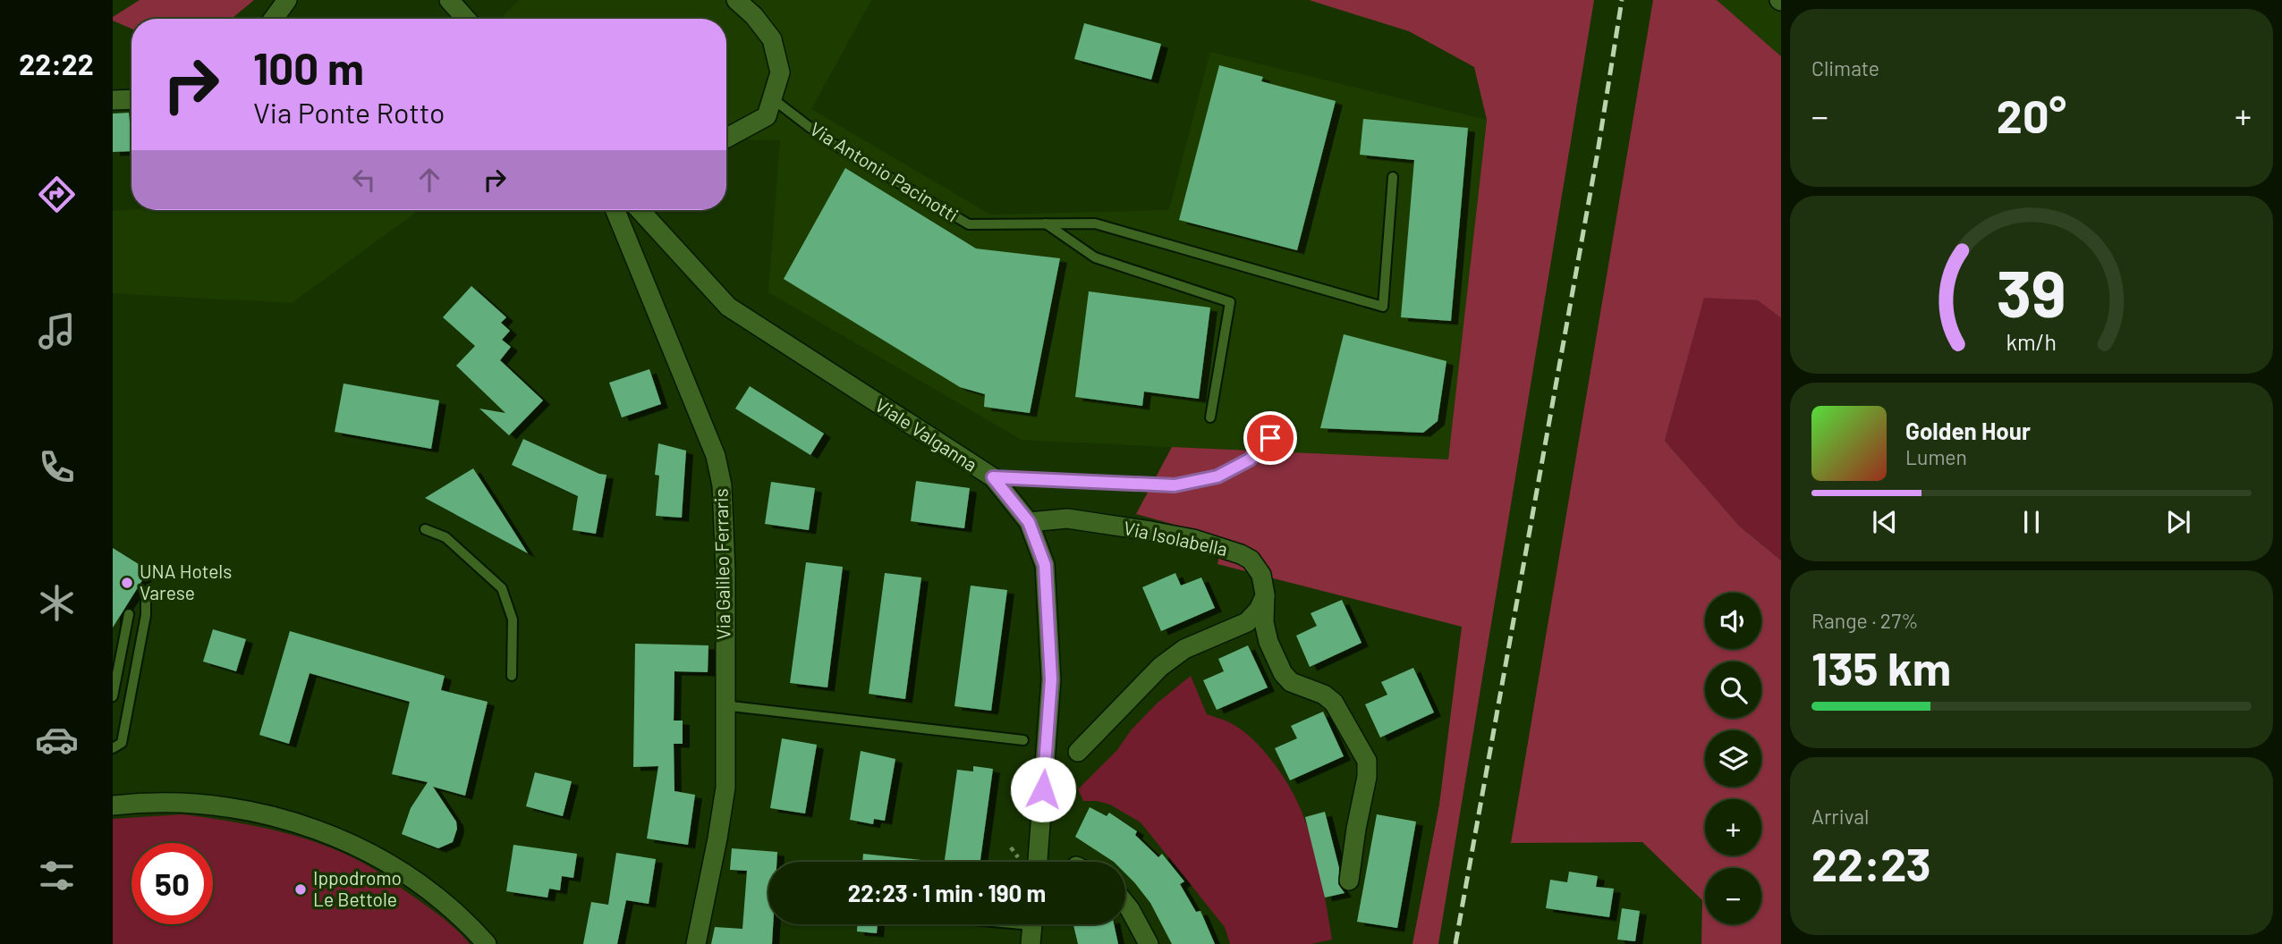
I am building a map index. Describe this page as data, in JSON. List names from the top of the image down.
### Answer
{
  "streets": {
    "street": ["Viale Valganna", "Via Isolabella", "Via Galileo Ferraris"],
    "lane": ["Via Antonio Pacinotti"]
  },
  "crossings": [
    ["Viale Valganna", "Via Isolabella"]
  ],
  "places": ["UNA Hotels Varese", "Ippodromo Le Bettole"],
  "page": {
    "tabs": "22:22",
    "tile": [
      "Climate",
      ["Range · 27%", "135 km"],
      ["Arrival", "22:23"]
    ],
    "turn": ["100 m", "Via Ponte Rotto"],
    "heat": ["−", "20°", "+"],
    "song": ["Golden Hour", "Lumen"],
    "map_buttons": ["+", "−"],
    "limit": "50",
    "trip": "22:23 · 1 min · 190 m",
    "gauge": ["39", "km/h"]
  }
}
